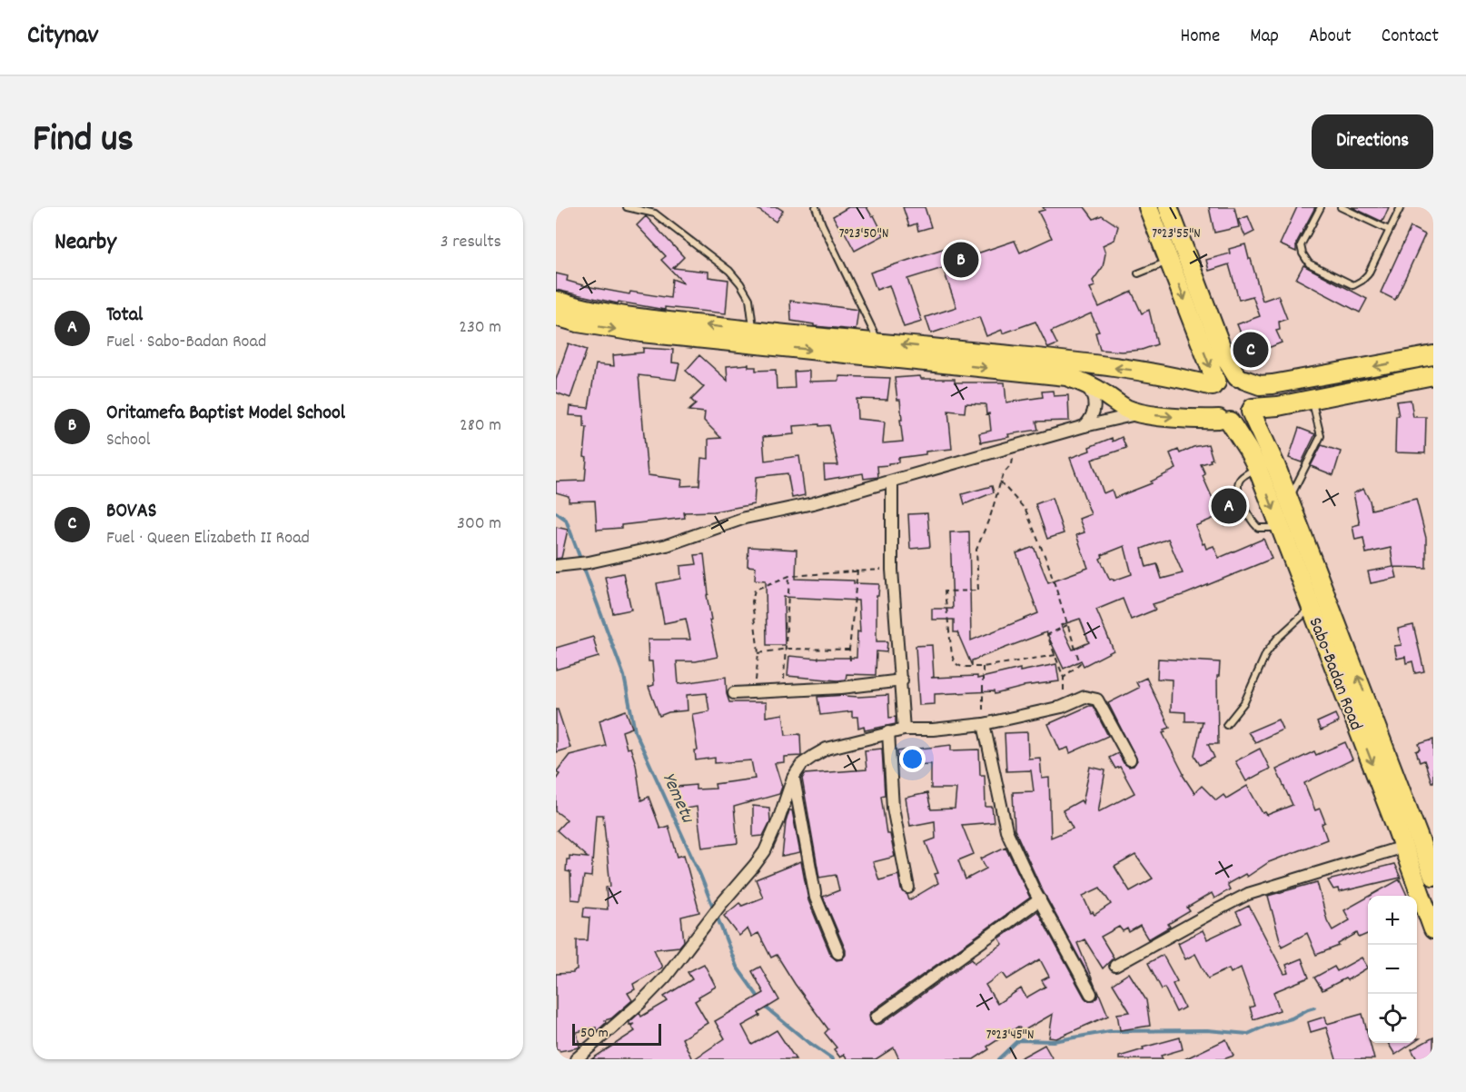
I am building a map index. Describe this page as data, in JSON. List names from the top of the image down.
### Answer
{
  "streets": {
    "highway": ["Sabo-Badan Road"]
  },
  "water": ["Yemetu"],
  "scale_bar": "50 m",
  "page": {
    "header": "Citynav",
    "nav": [
      "Home",
      "Map",
      "About",
      "Contact"
    ],
    "title": "Find us",
    "buttons": "Directions",
    "heading": ["Nearby", "3 results"],
    "pins": ["B", "C", "A"],
    "list": [
      {
        "mark": "A",
        "name": "Total",
        "note": "Fuel · Sabo-Badan Road",
        "value": "230 m"
      },
      {
        "mark": "B",
        "name": "Oritamefa Baptist Model School",
        "note": "School",
        "value": "280 m"
      },
      {
        "mark": "C",
        "name": "BOVAS",
        "note": "Fuel · Queen Elizabeth II Road",
        "value": "300 m"
      }
    ],
    "map_buttons": ["+", "−"],
    "scale": "50 m"
  },
  "coordinates": ["7°23'50\"N", "7°23'55\"N", "7°23'45\"N"]
}
